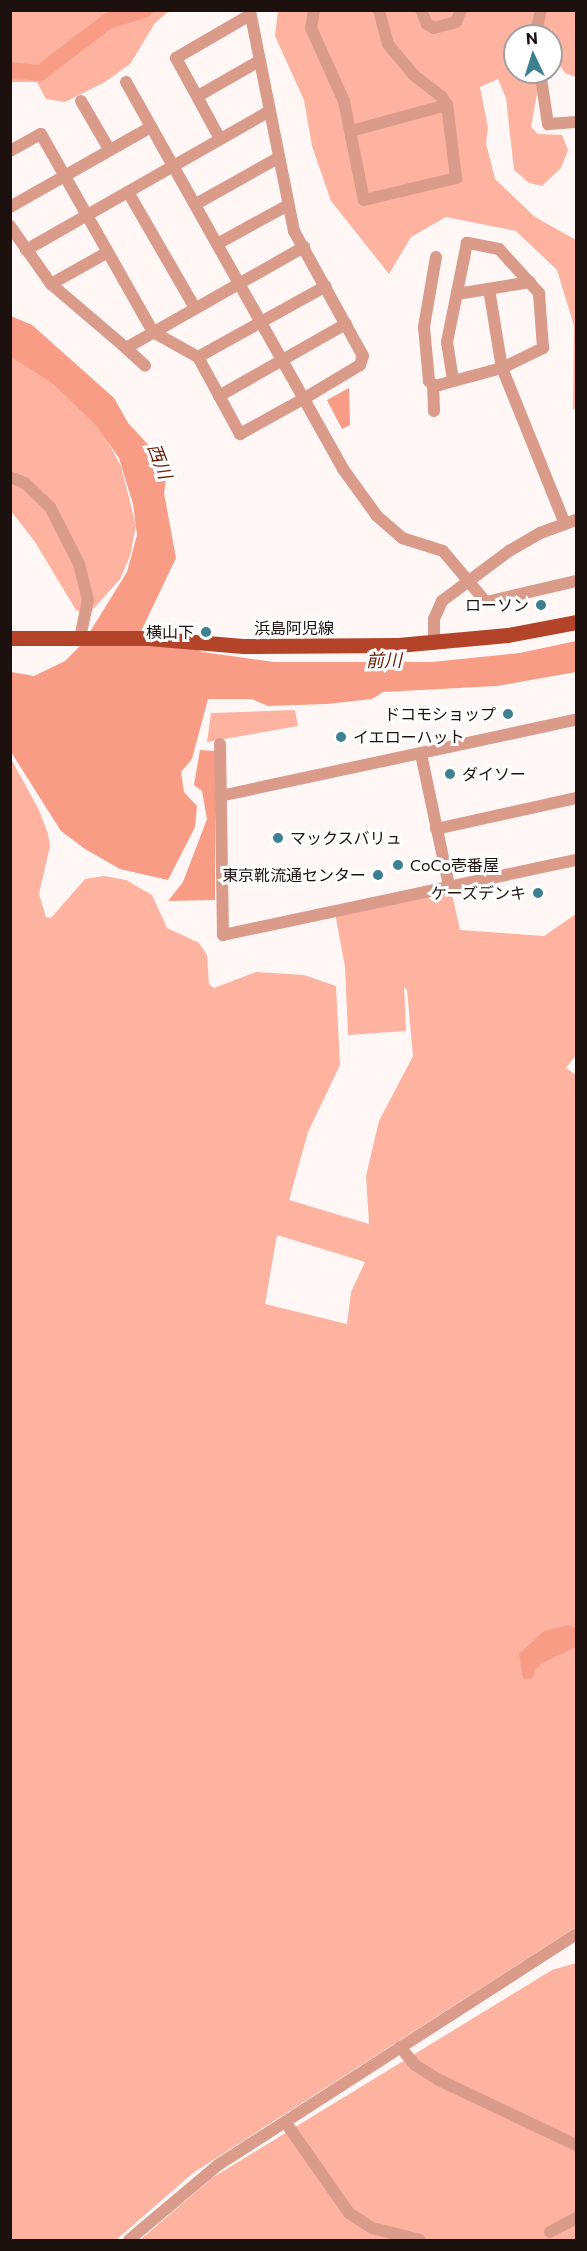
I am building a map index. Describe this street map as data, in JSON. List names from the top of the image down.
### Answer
{
  "streets": {
    "main road": ["浜島阿児線"]
  },
  "water": ["西川", "前川"],
  "places": [
    "ローソン",
    "横山下",
    "ドコモショップ",
    "イエローハット",
    "ダイソー",
    "マックスバリュ",
    "CoCo壱番屋",
    "東京靴流通センター",
    "ケーズデンキ"
  ],
  "north": "top"
}
